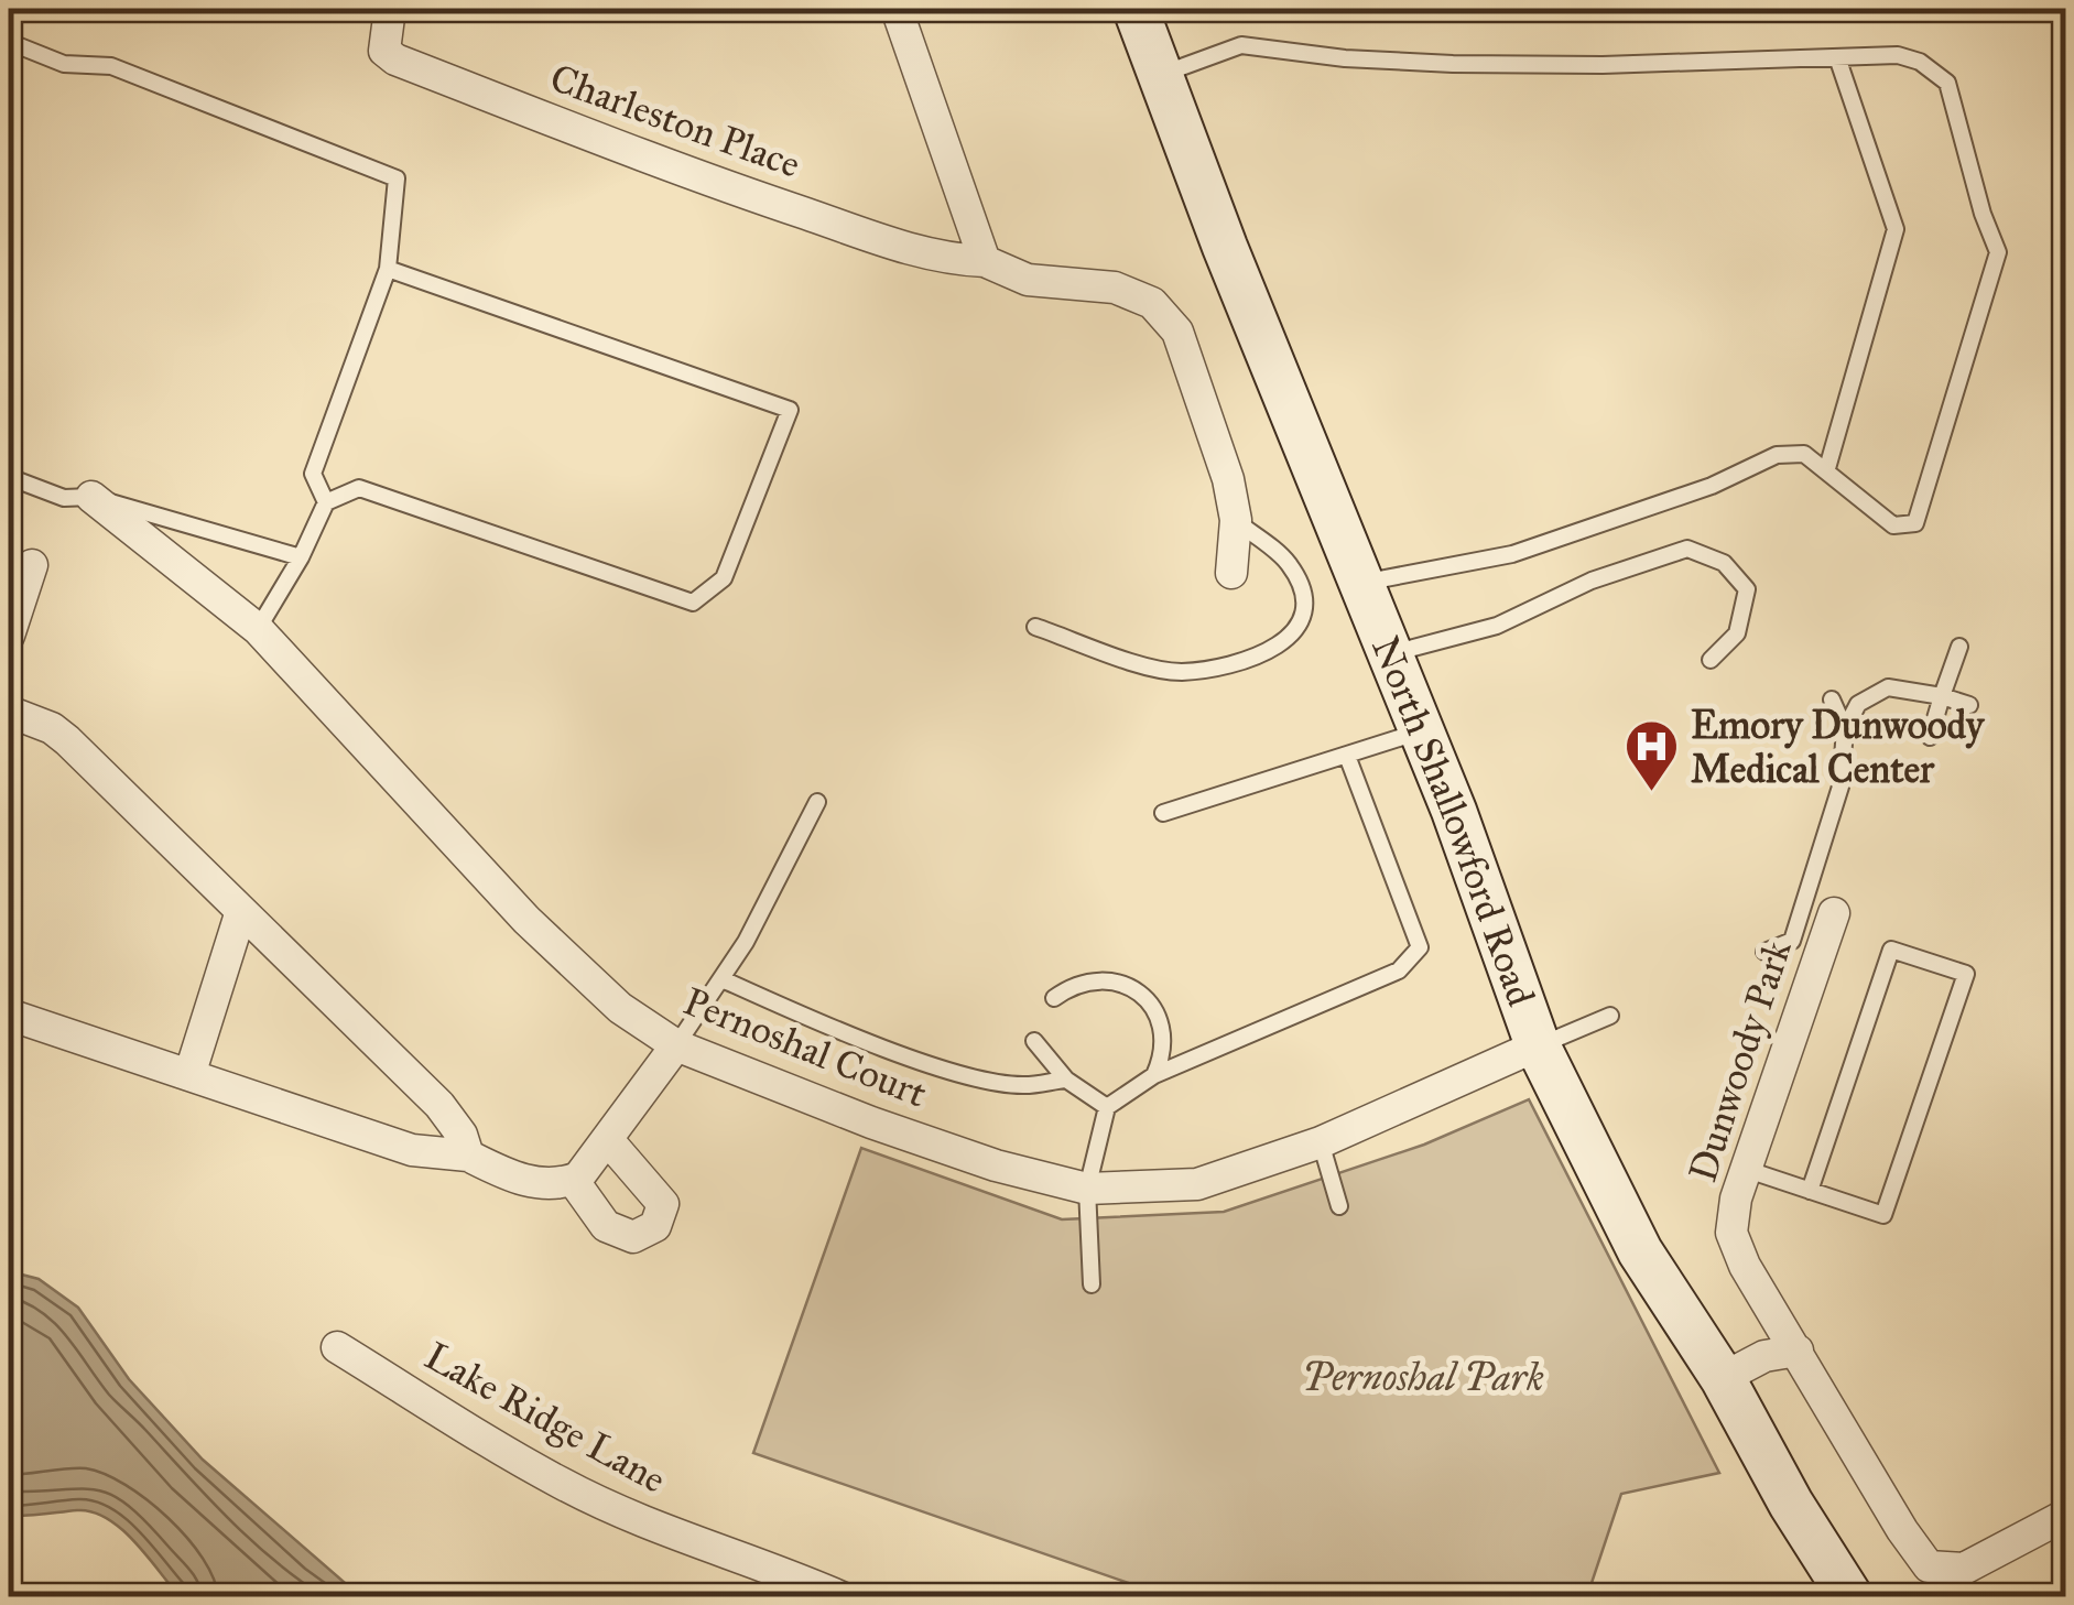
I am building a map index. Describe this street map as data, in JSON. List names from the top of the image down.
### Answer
{
  "streets": {
    "street": [
      "Charleston Place",
      "North Shallowford Road",
      "Pernoshal Court",
      "Dunwoody Park",
      "Lake Ridge Lane"
    ]
  },
  "crossings": [
    ["North Shallowford Road", "Pernoshal Court"]
  ],
  "parks": ["Pernoshal Park"],
  "places": {
    "hospital": ["Emory Dunwoody Medical Center"]
  }
}
